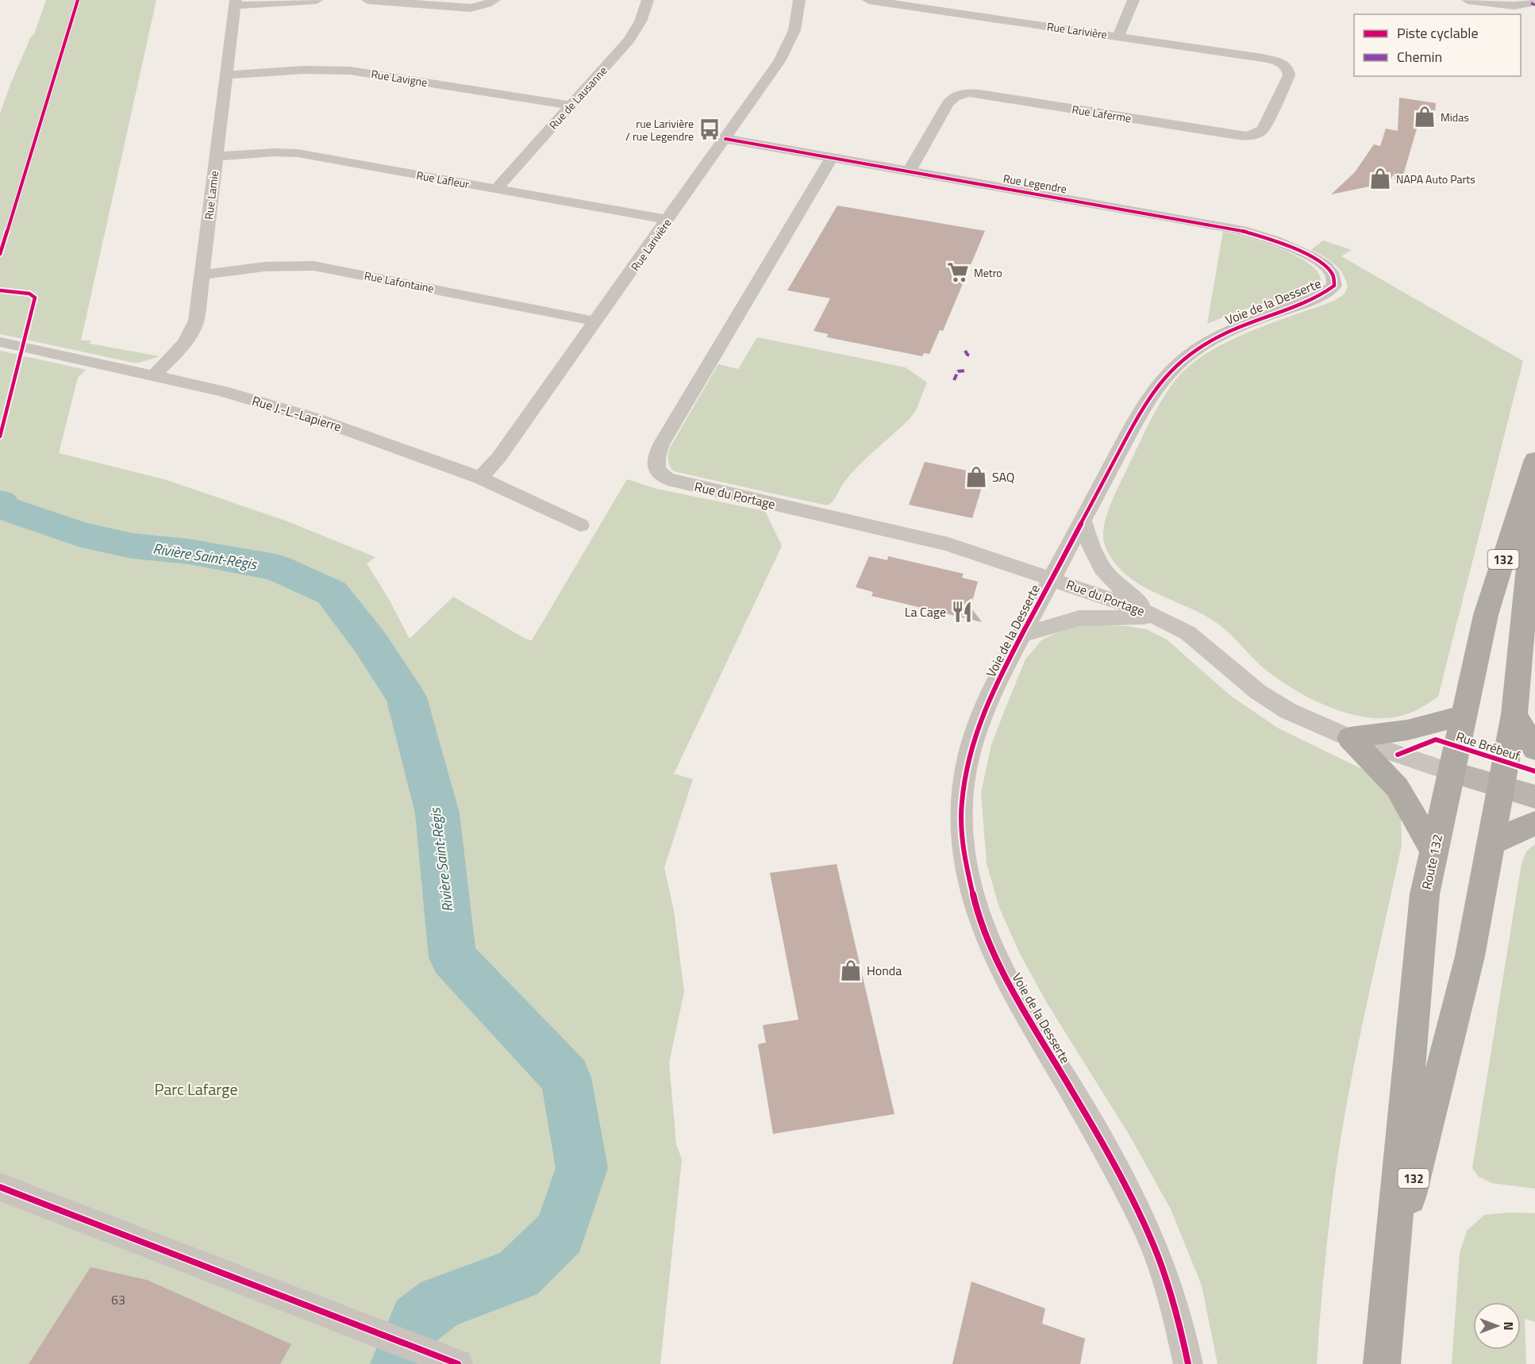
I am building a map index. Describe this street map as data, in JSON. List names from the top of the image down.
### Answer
{
  "streets": {
    "highway": ["132", "Route 132"],
    "street": [
      "Rue Larivière",
      "Rue Lavigne",
      "Rue de Lausanne",
      "Rue Laferme",
      "Rue Lafleur",
      "Rue Legendre",
      "Rue Lamie",
      "Rue Lafontaine",
      "Voie de la Desserte",
      "Rue J.-L.-Lapierre",
      "Rue du Portage"
    ],
    "cycle path": ["Rue Brébeuf"]
  },
  "crossings": [
    ["Rue Larivière", "Rue Laferme"],
    ["Rue Larivière", "Rue Lafleur"],
    ["Rue Larivière", "Rue Legendre"],
    ["Rue Larivière", "Rue Lafontaine"],
    ["Rue Larivière", "Rue J.-L.-Lapierre"],
    ["Rue Lavigne", "Rue de Lausanne"],
    ["Rue Lavigne", "Rue Lamie"],
    ["Rue de Lausanne", "Rue Lafleur"],
    ["Rue Laferme", "Rue Legendre"],
    ["Rue Lafleur", "Rue Lamie"],
    ["Rue Legendre", "Voie de la Desserte"],
    ["Rue Legendre", "Rue du Portage"],
    ["Rue Lamie", "Rue Lafontaine"],
    ["Rue Lamie", "Rue J.-L.-Lapierre"],
    ["Voie de la Desserte", "Rue du Portage"],
    ["Rue du Portage", "Route 132"]
  ],
  "water": ["Rivière Saint-Régis"],
  "parks": ["Parc Lafarge"],
  "places": {
    "shop": [
      "Midas",
      "NAPA Auto Parts",
      "SAQ",
      "Honda"
    ],
    "bus stop": ["rue Larivière / rue Legendre"],
    "supermarket": ["Metro"],
    "restaurant": ["La Cage"]
  },
  "house_numbers": ["63"],
  "legend": ["Piste cyclable", "Chemin"],
  "north": "right"
}
